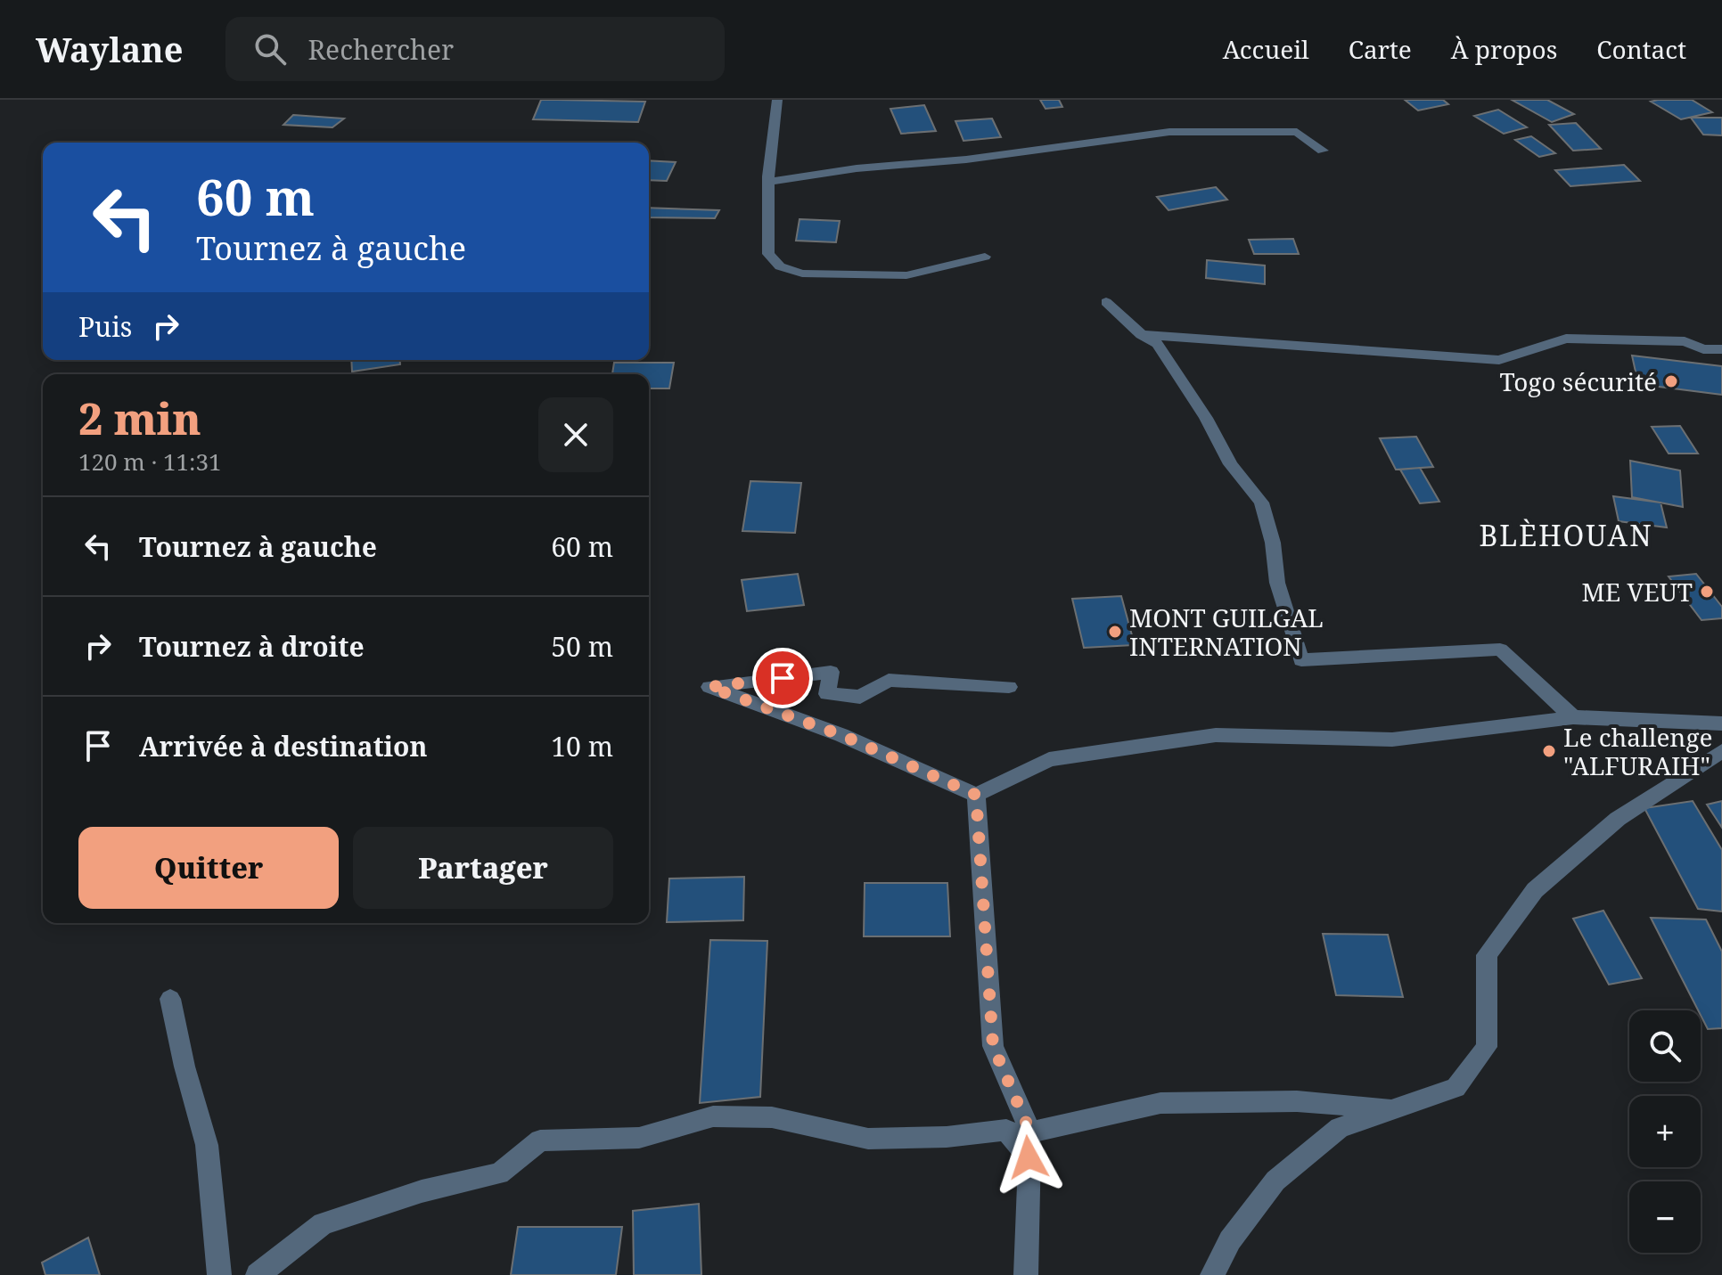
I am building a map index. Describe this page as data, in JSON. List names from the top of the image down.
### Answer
{
  "districts": ["BLÈHOUAN"],
  "places": [
    "Togo sécurité",
    "ME VEUT",
    "MONT GUILGAL INTERNATION",
    "Le challenge \"ALFURAIH\""
  ],
  "page": {
    "header": "Waylane",
    "search": "Rechercher",
    "nav": [
      "Accueil",
      "Carte",
      "À propos",
      "Contact"
    ],
    "turn": ["60 m", "Tournez à gauche"],
    "then": "Puis",
    "heading": ["2 min", "120 m · 11:31"],
    "list": [
      {
        "name": "Tournez à gauche",
        "value": "60 m"
      },
      {
        "name": "Tournez à droite",
        "value": "50 m"
      },
      {
        "name": "Arrivée à destination",
        "value": "10 m"
      }
    ],
    "buttons": ["Quitter", "Partager"],
    "map_buttons": ["+", "−"]
  }
}
